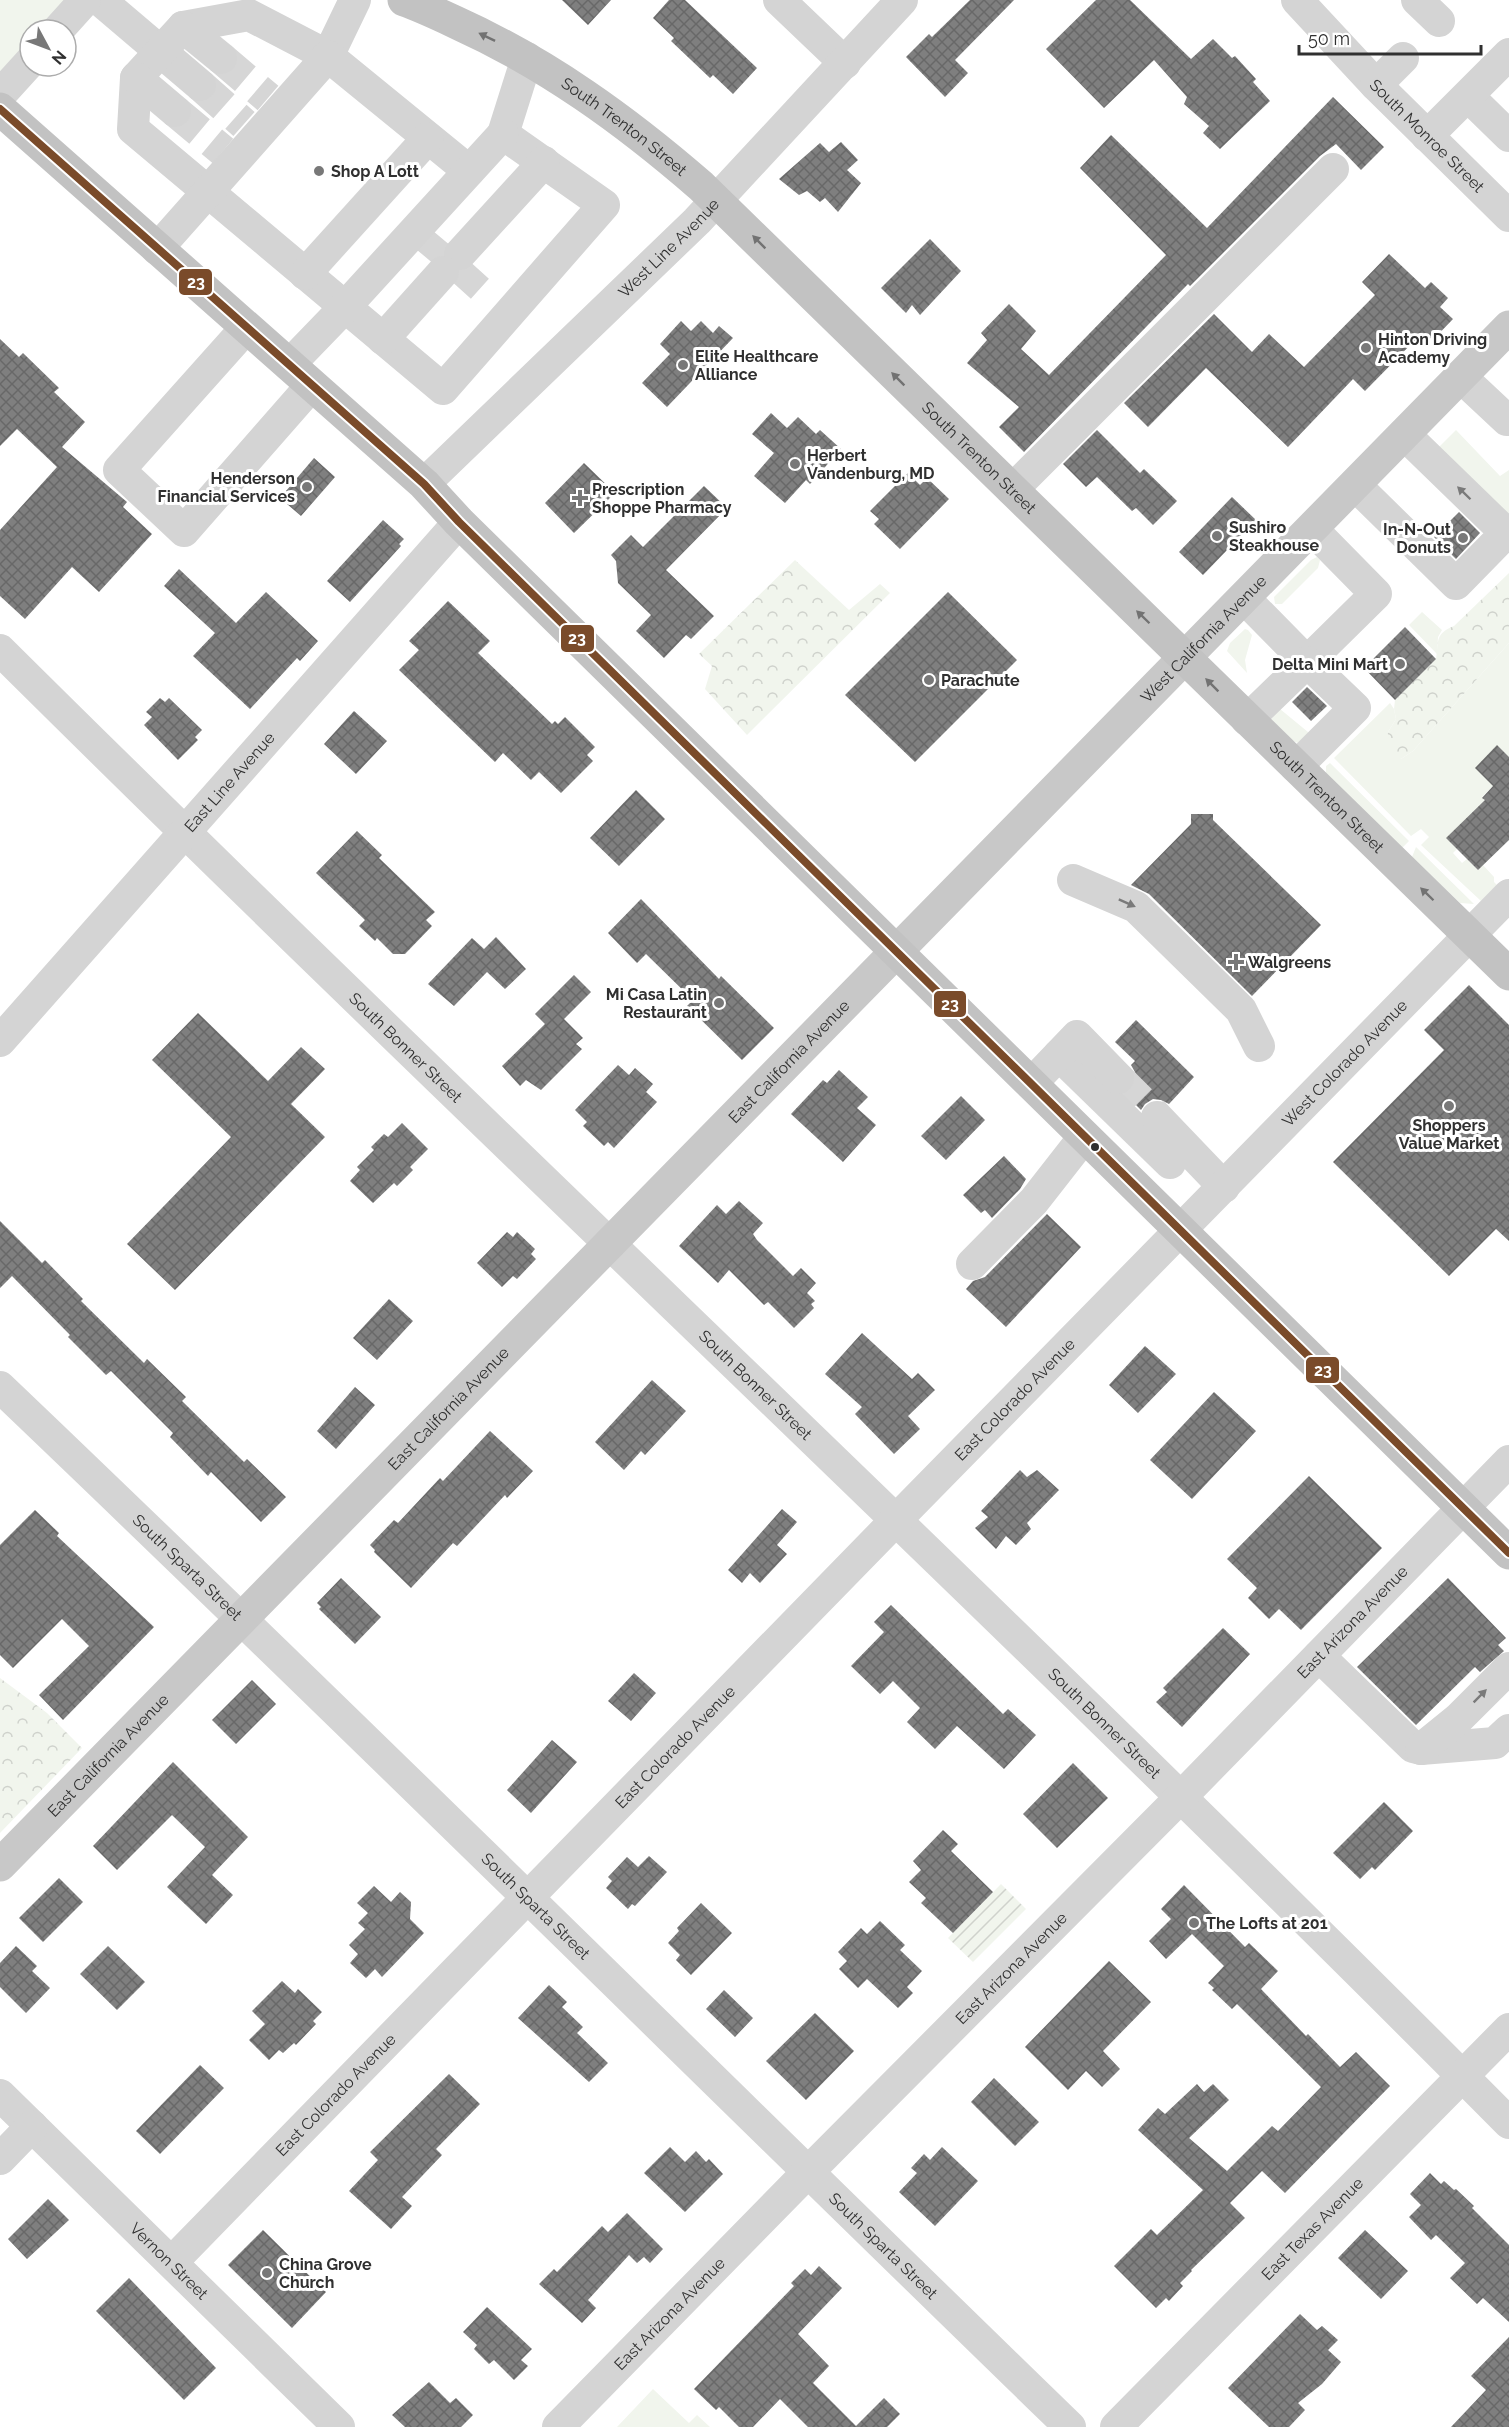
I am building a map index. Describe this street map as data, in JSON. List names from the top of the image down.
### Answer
{
  "streets": {
    "highway": ["South Trenton Street"],
    "main road": ["West California Avenue", "East California Avenue"],
    "street": [
      "South Monroe Street",
      "West Line Avenue",
      "East Line Avenue",
      "South Bonner Street",
      "West Colorado Avenue",
      "East Colorado Avenue",
      "South Sparta Street",
      "East Arizona Avenue",
      "East Texas Avenue",
      "Vernon Street"
    ]
  },
  "crossings": [
    ["South Trenton Street", "West Line Avenue"],
    ["South Trenton Street", "West California Avenue"],
    ["South Trenton Street", "West Colorado Avenue"],
    ["West California Avenue", "East California Avenue"],
    ["East Line Avenue", "South Bonner Street"],
    ["South Bonner Street", "East California Avenue"],
    ["South Bonner Street", "East Colorado Avenue"],
    ["South Bonner Street", "East Arizona Avenue"],
    ["South Bonner Street", "East Texas Avenue"],
    ["East California Avenue", "South Sparta Street"],
    ["West Colorado Avenue", "East Colorado Avenue"],
    ["East Colorado Avenue", "South Sparta Street"],
    ["East Colorado Avenue", "Vernon Street"],
    ["South Sparta Street", "East Arizona Avenue"]
  ],
  "one_way": ["South Trenton Street"],
  "places": {
    "other": [
      "Shop A Lott",
      "Hinton Driving Academy",
      "Elite Healthcare Alliance",
      "Herbert Vandenburg, MD",
      "Henderson Financial Services",
      "Sushiro Steakhouse",
      "In-N-Out Donuts",
      "Delta Mini Mart",
      "Parachute",
      "Mi Casa Latin Restaurant",
      "Shoppers Value Market",
      "The Lofts at 201",
      "China Grove Church"
    ],
    "health": ["Prescription Shoppe Pharmacy", "Walgreens"]
  },
  "lines": ["transit line 23"],
  "scale_bar": "50 m",
  "north": "bottom right"
}
